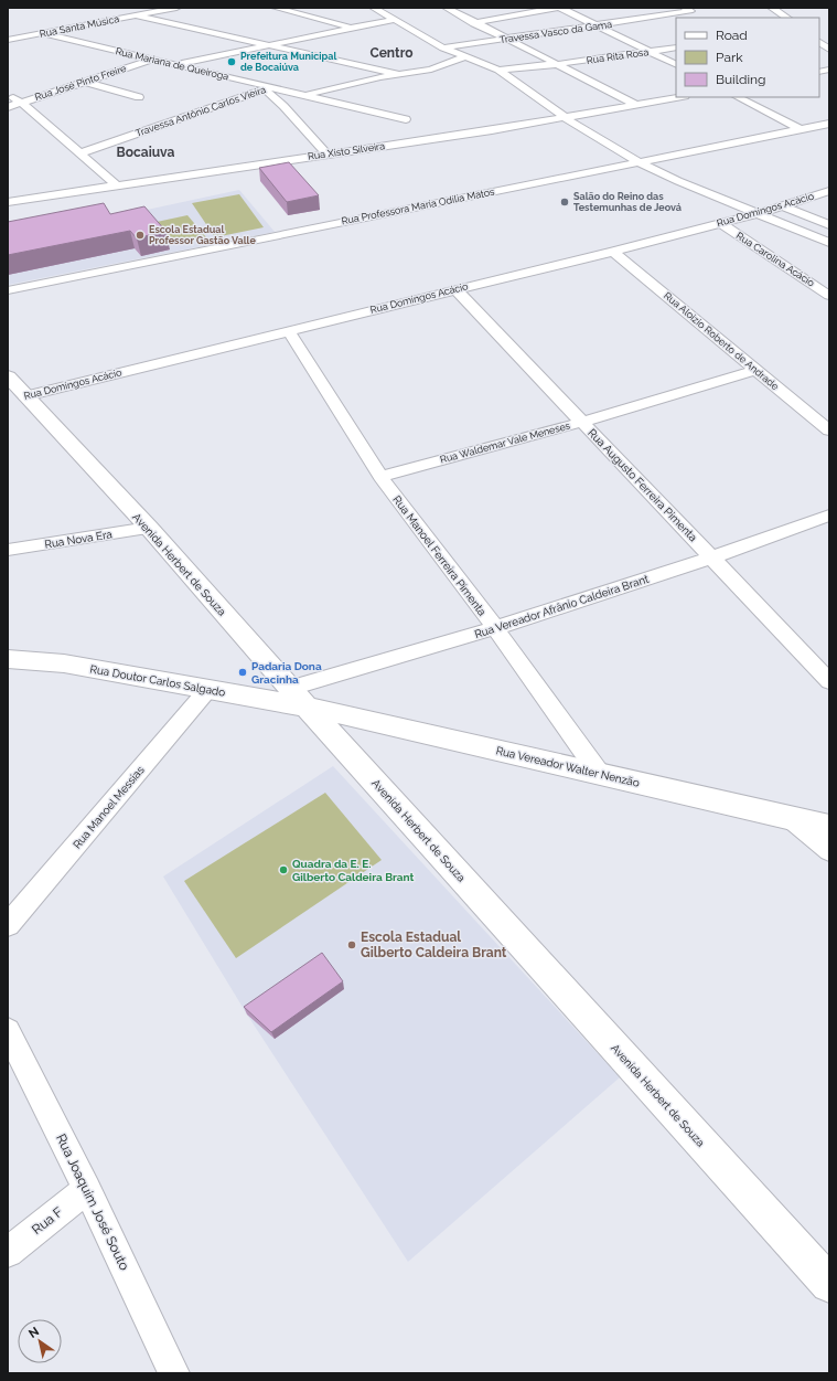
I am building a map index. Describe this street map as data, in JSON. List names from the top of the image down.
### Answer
{
  "streets": {
    "street": [
      "Rua Santa Música",
      "Travessa Vasco da Gama",
      "Rua Rita Rosa",
      "Rua Mariana de Queiroga",
      "Rua José Pinto Freire",
      "Travessa Antônio Carlos Vieira",
      "Rua Xisto Silveira",
      "Rua Professora Maria Odília Matos",
      "Rua Domingos Acácio",
      "Rua Carolina Acácio",
      "Rua Aloizio Roberto de Andrade",
      "Rua Waldemar Vale Meneses",
      "Rua Augusto Ferreira Pimenta",
      "Rua Nova Era",
      "Rua Manoel Ferreira Pimenta",
      "Avenida Herbert de Souza",
      "Rua Vereador Afrânio Caldeira Brant",
      "Rua Doutor Carlos Salgado",
      "Rua Vereador Walter Nenzão",
      "Rua Manoel Messias",
      "Rua Joaquim José Souto",
      "Rua F"
    ]
  },
  "crossings": [
    ["Rua Santa Música", "Rua Mariana de Queiroga"],
    ["Rua Mariana de Queiroga", "Rua José Pinto Freire"],
    ["Rua Mariana de Queiroga", "Travessa Antônio Carlos Vieira"],
    ["Rua Domingos Acácio", "Rua Carolina Acácio"],
    ["Rua Domingos Acácio", "Rua Aloizio Roberto de Andrade"],
    ["Rua Domingos Acácio", "Rua Augusto Ferreira Pimenta"],
    ["Rua Domingos Acácio", "Rua Manoel Ferreira Pimenta"],
    ["Rua Domingos Acácio", "Avenida Herbert de Souza"],
    ["Rua Aloizio Roberto de Andrade", "Rua Waldemar Vale Meneses"],
    ["Rua Waldemar Vale Meneses", "Rua Augusto Ferreira Pimenta"],
    ["Rua Waldemar Vale Meneses", "Rua Manoel Ferreira Pimenta"],
    ["Rua Augusto Ferreira Pimenta", "Rua Vereador Afrânio Caldeira Brant"],
    ["Rua Nova Era", "Avenida Herbert de Souza"],
    ["Rua Manoel Ferreira Pimenta", "Rua Vereador Afrânio Caldeira Brant"],
    ["Rua Manoel Ferreira Pimenta", "Rua Vereador Walter Nenzão"],
    ["Avenida Herbert de Souza", "Rua Vereador Afrânio Caldeira Brant"],
    ["Avenida Herbert de Souza", "Rua Doutor Carlos Salgado"],
    ["Avenida Herbert de Souza", "Rua Vereador Walter Nenzão"],
    ["Rua Vereador Afrânio Caldeira Brant", "Rua Doutor Carlos Salgado"],
    ["Rua Vereador Afrânio Caldeira Brant", "Rua Vereador Walter Nenzão"],
    ["Rua Doutor Carlos Salgado", "Rua Vereador Walter Nenzão"],
    ["Rua Doutor Carlos Salgado", "Rua Manoel Messias"],
    ["Rua Joaquim José Souto", "Rua F"]
  ],
  "districts": ["Centro", "Bocaiuva"],
  "places": [
    "Prefeitura Municipal de Bocaiúva",
    "Salão do Reino das Testemunhas de Jeová",
    "Escola Estadual Professor Gastão Valle",
    "Padaria Dona Gracinha",
    "Quadra da E. E. Gilberto Caldeira Brant",
    "Escola Estadual Gilberto Caldeira Brant"
  ],
  "legend": ["Road", "Park", "Building"],
  "north": "top left"
}
